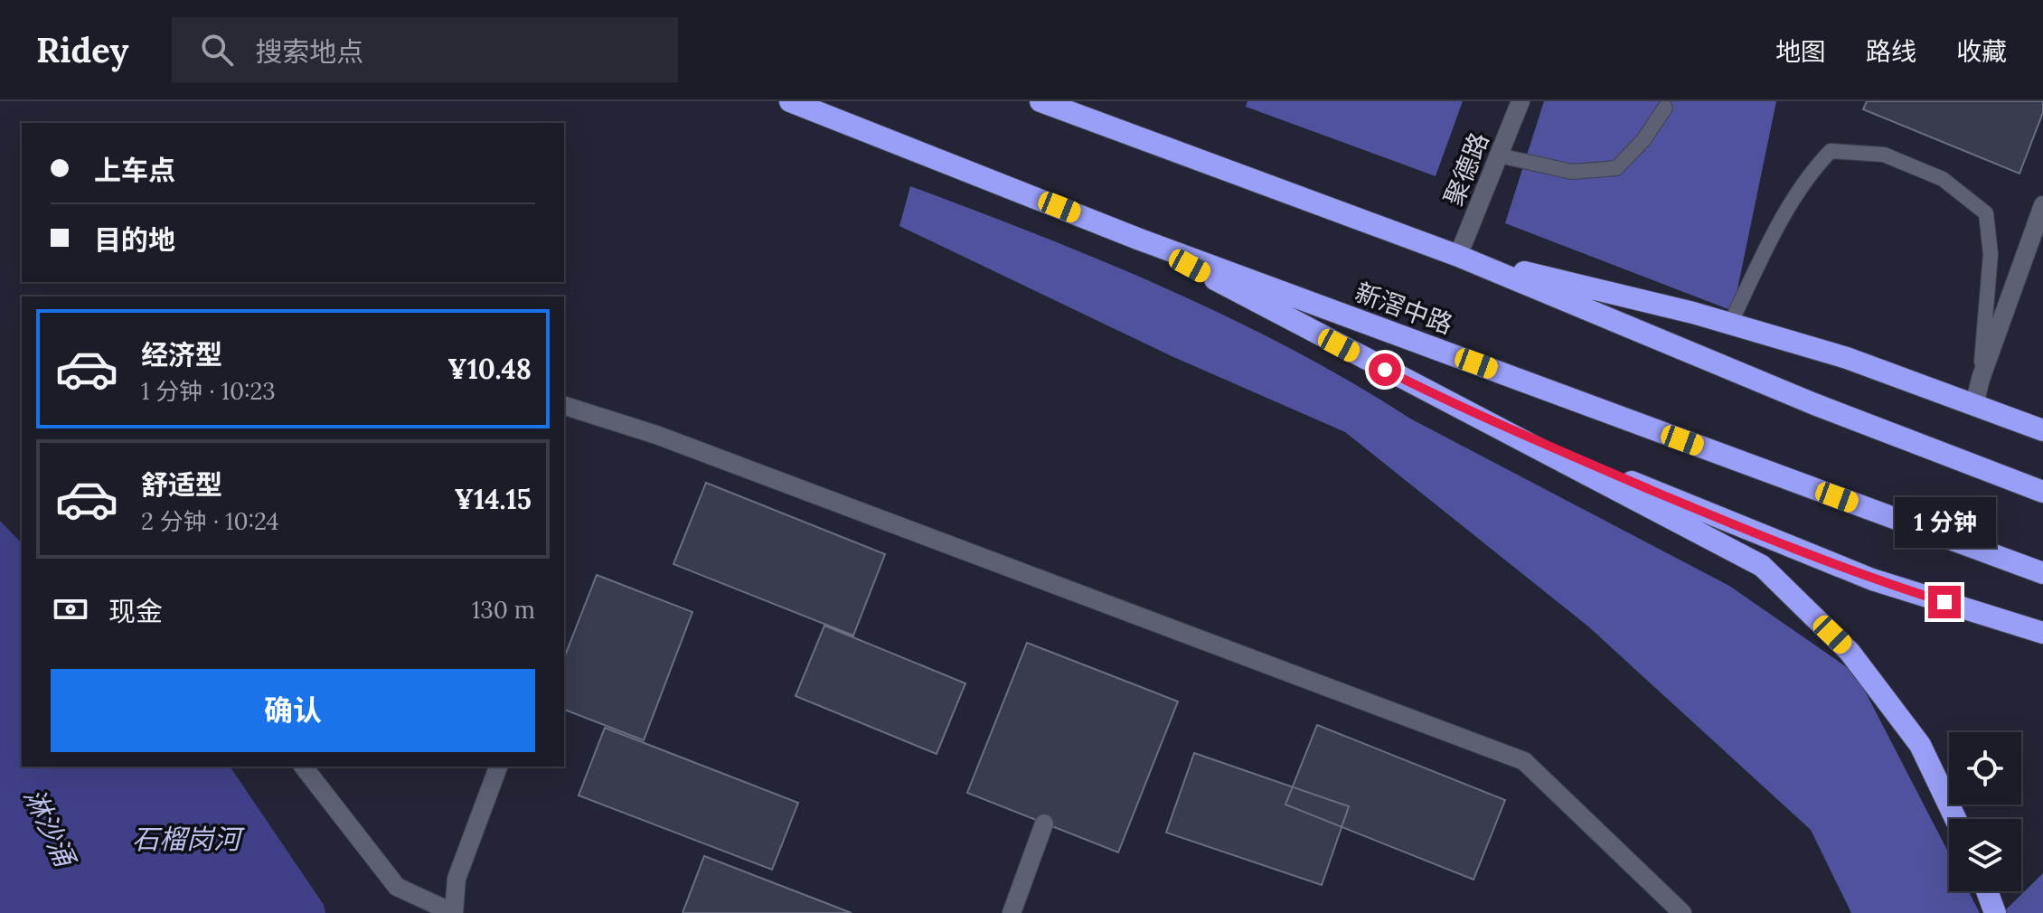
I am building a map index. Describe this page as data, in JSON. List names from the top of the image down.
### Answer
{
  "streets": {
    "highway": ["新滘中路"],
    "street": ["聚德路"]
  },
  "water": ["淋沙涌", "石榴岗河"],
  "page": {
    "header": "Ridey",
    "search": "搜索地点",
    "nav": ["地图", "路线", "收藏"],
    "banner": ["上车点", "目的地"],
    "list": [
      {
        "name": "经济型",
        "note": "1 分钟 · 10:23",
        "value": "¥10.48"
      },
      {
        "name": "舒适型",
        "note": "2 分钟 · 10:24",
        "value": "¥14.15"
      }
    ],
    "bubble": "1 分钟",
    "pay": ["现金", "130 m"],
    "buttons": "确认"
  }
}
